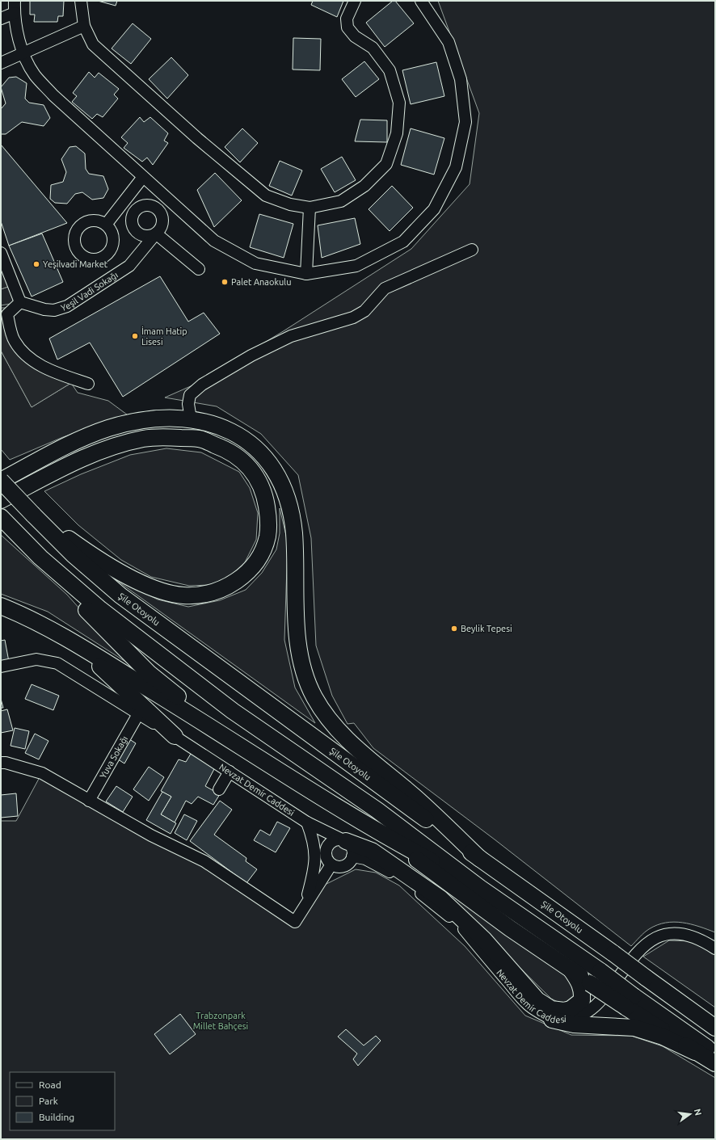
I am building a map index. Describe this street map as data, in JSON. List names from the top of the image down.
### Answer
{
  "streets": {
    "highway": ["Şile Otoyolu"],
    "street": ["Yeşil Vadi Sokağı", "Yuva Sokağı", "Nevzat Demir Caddesi"]
  },
  "crossings": [
    ["Yuva Sokağı", "Nevzat Demir Caddesi"]
  ],
  "parks": ["Trabzonpark Millet Bahçesi"],
  "places": [
    "Yeşilvadi Market",
    "Palet Anaokulu",
    "İmam Hatip Lisesi",
    "Beylik Tepesi"
  ],
  "legend": ["Road", "Park", "Building"],
  "north": "right"
}
